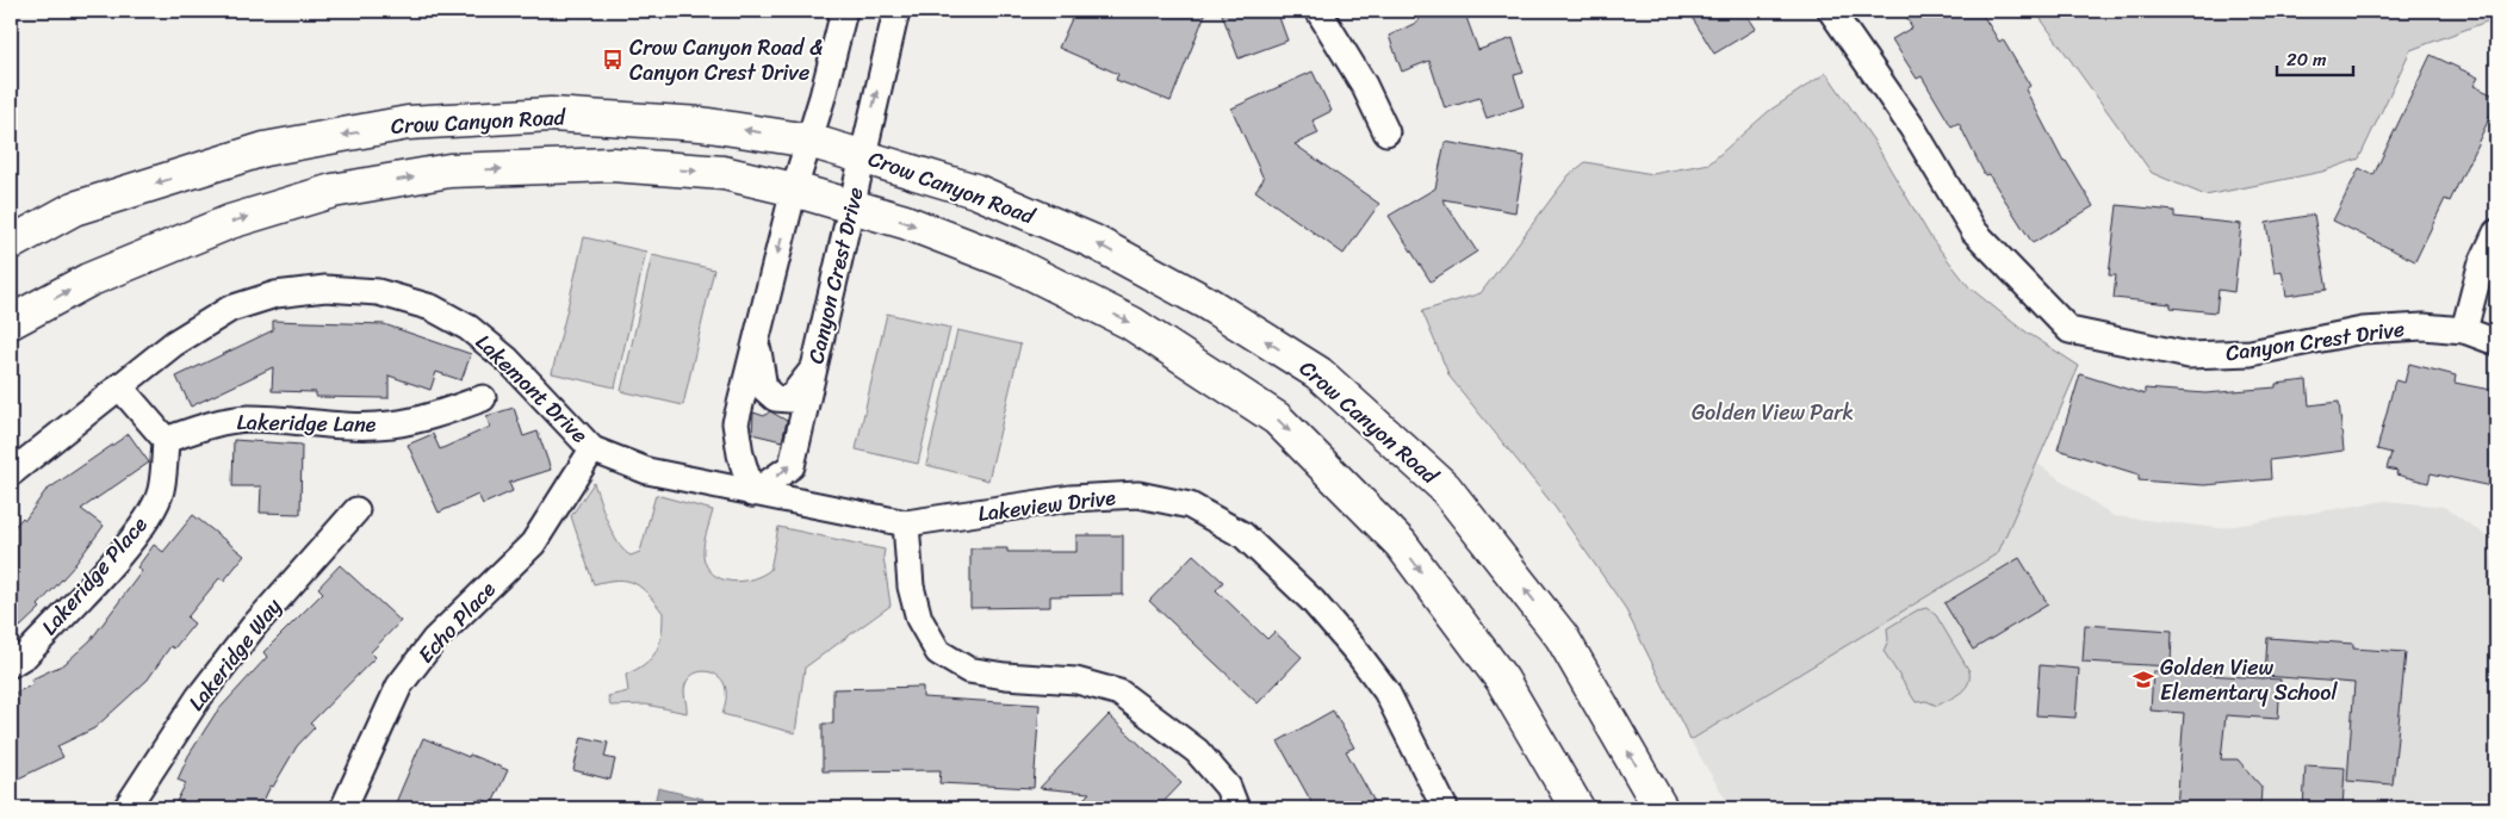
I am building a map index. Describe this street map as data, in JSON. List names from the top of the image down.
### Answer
{
  "streets": {
    "main road": ["Crow Canyon Road"],
    "street": [
      "Canyon Crest Drive",
      "Lakemont Drive",
      "Lakeridge Lane",
      "Lakeview Drive",
      "Lakeridge Place",
      "Echo Place",
      "Lakeridge Way"
    ]
  },
  "crossings": [
    ["Crow Canyon Road", "Canyon Crest Drive"],
    ["Canyon Crest Drive", "Lakemont Drive"],
    ["Canyon Crest Drive", "Lakeview Drive"],
    ["Lakemont Drive", "Lakeview Drive"],
    ["Lakemont Drive", "Echo Place"],
    ["Lakeridge Lane", "Lakeridge Place"]
  ],
  "parks": ["Golden View Park"],
  "places": {
    "bus stop": ["Crow Canyon Road & Canyon Crest Drive"],
    "school or university": ["Golden View Elementary School"]
  },
  "scale_bar": "20 m"
}
